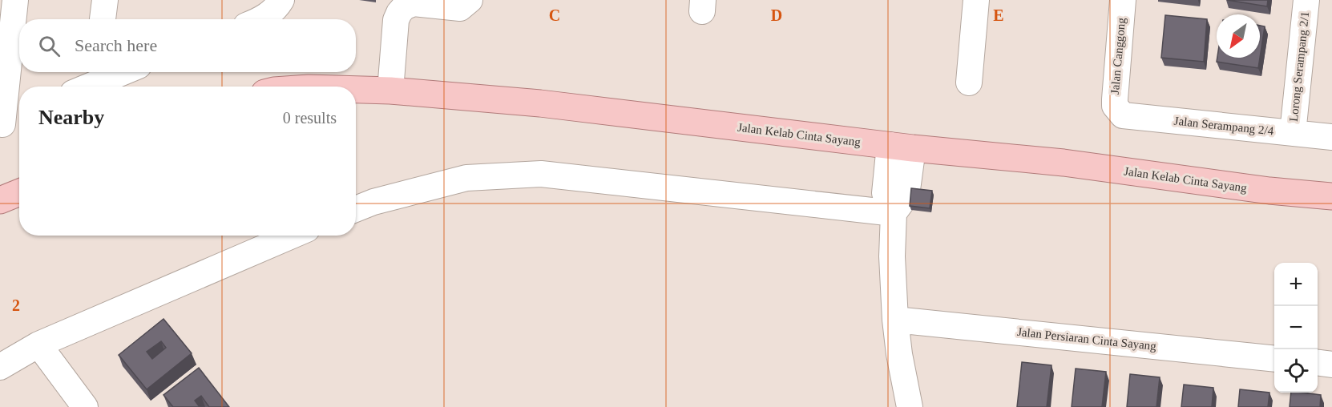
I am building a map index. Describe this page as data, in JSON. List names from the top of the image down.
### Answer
{
  "streets": {
    "main road": ["Jalan Kelab Cinta Sayang"],
    "street": [
      "Jalan Canggong",
      "Lorong Serampang 2/1",
      "Jalan Serampang 2/4",
      "Jalan Persiaran Cinta Sayang"
    ]
  },
  "crossings": [
    ["Jalan Canggong", "Jalan Serampang 2/4"],
    ["Lorong Serampang 2/1", "Jalan Serampang 2/4"]
  ],
  "north": "bottom left",
  "page": {
    "search": "Search here",
    "heading": ["Nearby", "0 results"],
    "map_buttons": ["+", "−"]
  },
  "grid": {
    "columns": ["C", "D", "E"],
    "rows": ["2"]
  }
}
